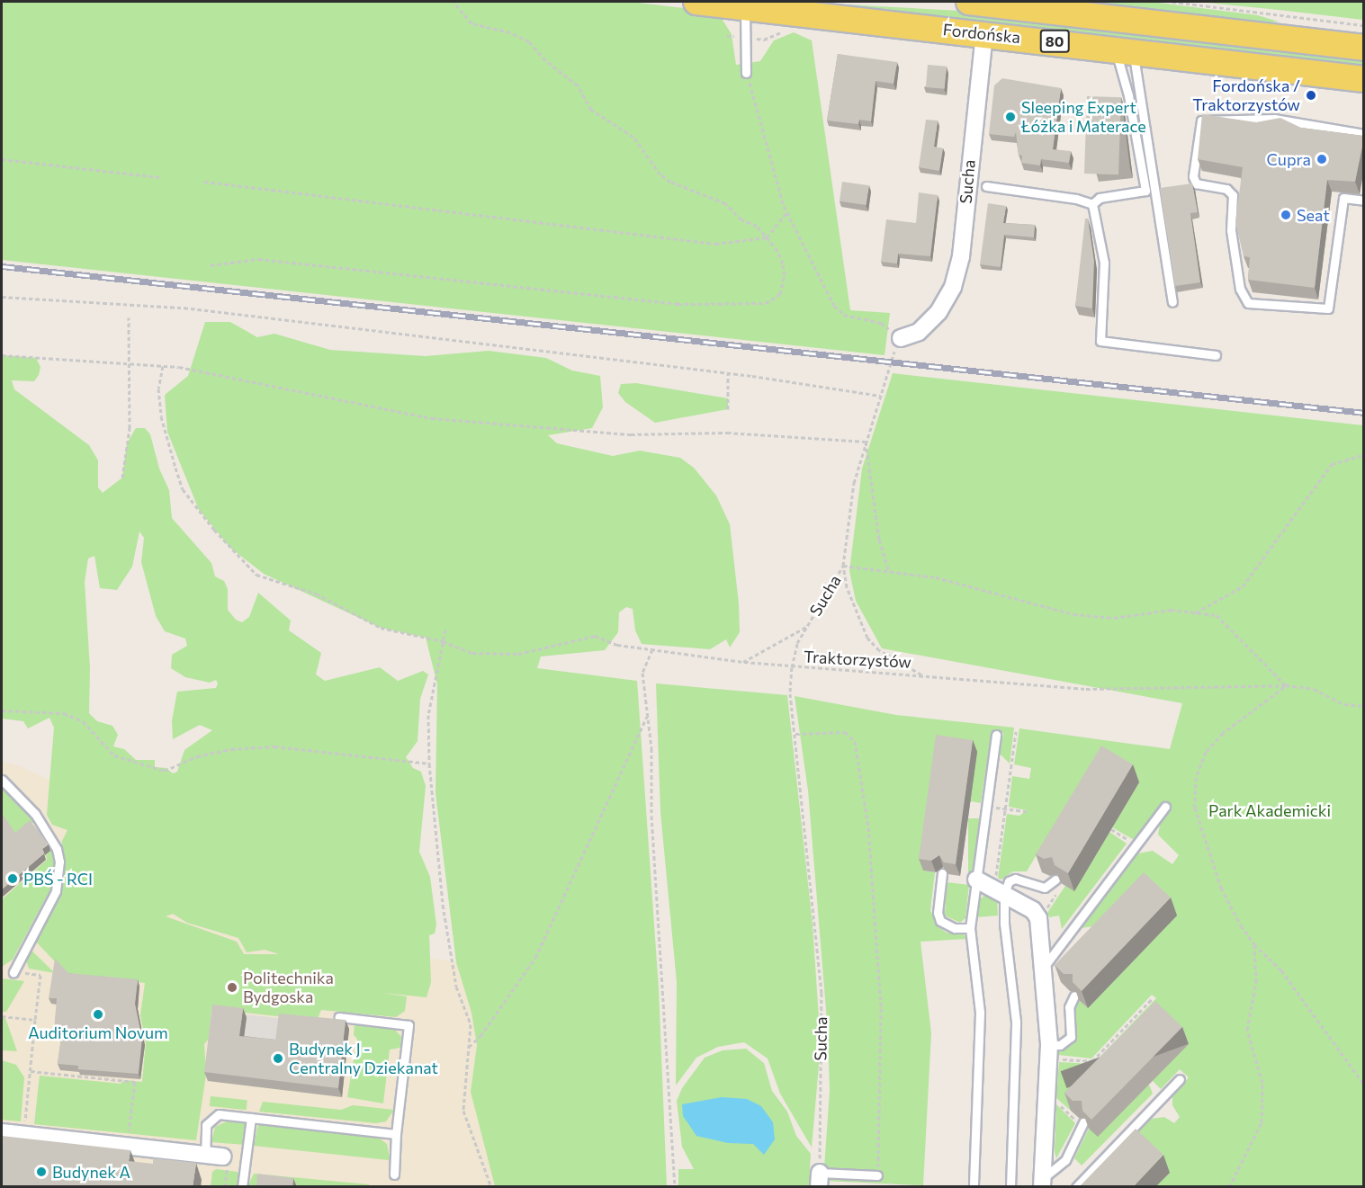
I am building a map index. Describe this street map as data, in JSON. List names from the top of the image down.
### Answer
{
  "streets": {
    "main road": ["Fordońska", "80"],
    "street": ["Sucha"],
    "path": ["Traktorzystów"]
  },
  "crossings": [
    ["Fordońska", "Sucha"],
    ["Sucha", "Traktorzystów"]
  ],
  "parks": ["Park Akademicki"],
  "places": [
    "Fordońska / Traktorzystów",
    "Sleeping Expert Łóżka i Materace",
    "Cupra",
    "Seat",
    "PBŚ - RCI",
    "Politechnika Bydgoska",
    "Auditorium Novum",
    "Budynek J - Centralny Dziekanat",
    "Budynek A"
  ]
}
